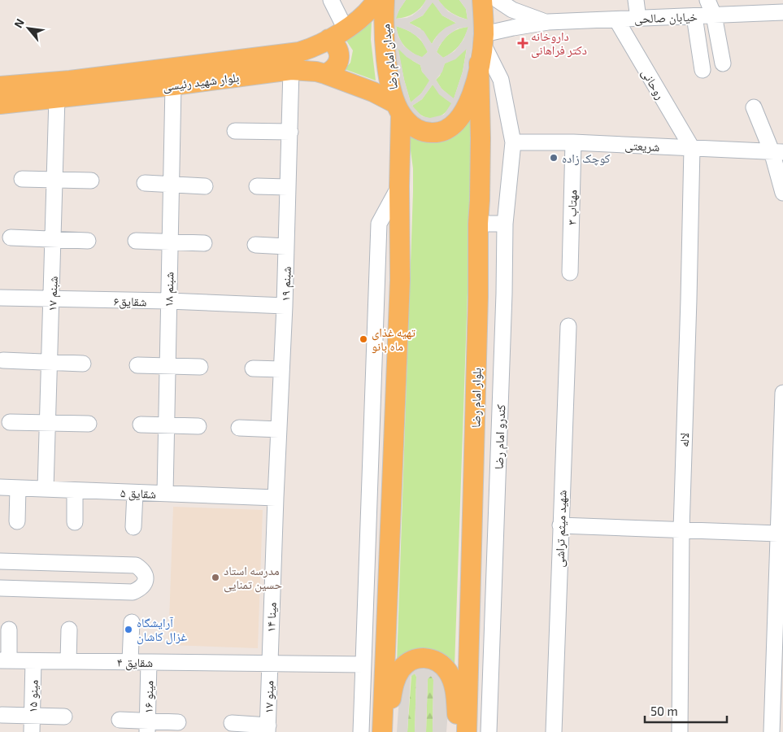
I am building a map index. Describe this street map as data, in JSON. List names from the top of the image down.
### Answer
{
  "streets": {
    "main road": ["میدان امام رضا", "بلوار شهید رئیسی", "بلوار امام رضا"],
    "street": [
      "خیابان صالحی",
      "روحانی",
      "شریعتی",
      "مهتاب ۳",
      "شبنم ۱۹",
      "شبنم ۱۸",
      "شبنم ۱۷",
      "شقایق۶",
      "کندرو امام رضا",
      "لاله",
      "شقایق ۵",
      "شهید میثم تراشی",
      "مینا ۱۴",
      "شقایق ۴",
      "مینو ۱۵",
      "مینو ۱۶",
      "مینو ۱۷"
    ]
  },
  "crossings": [
    ["خیابان صالحی", "روحانی"],
    ["میدان امام رضا", "بلوار شهید رئیسی"],
    ["بلوار شهید رئیسی", "شبنم ۱۹"],
    ["بلوار شهید رئیسی", "شبنم ۱۸"],
    ["بلوار شهید رئیسی", "شبنم ۱۷"],
    ["روحانی", "شریعتی"],
    ["روحانی", "لاله"],
    ["شریعتی", "مهتاب ۳"],
    ["شریعتی", "کندرو امام رضا"],
    ["شریعتی", "لاله"],
    ["شبنم ۱۹", "شقایق۶"],
    ["شبنم ۱۹", "شقایق ۵"],
    ["شبنم ۱۹", "مینا ۱۴"],
    ["شبنم ۱۸", "شقایق۶"],
    ["شبنم ۱۸", "شقایق ۵"],
    ["شبنم ۱۷", "شقایق۶"],
    ["شبنم ۱۷", "شقایق ۵"],
    ["شقایق ۵", "مینا ۱۴"],
    ["مینا ۱۴", "شقایق ۴"],
    ["مینا ۱۴", "مینو ۱۷"],
    ["شقایق ۴", "مینو ۱۵"],
    ["شقایق ۴", "مینو ۱۶"],
    ["شقایق ۴", "مینو ۱۷"]
  ],
  "places": {
    "health": ["داروخانه دکتر فراهانی"],
    "other": [
      "کوچک زاده",
      "تهیه غذای ماه بانو",
      "مدرسه استاد حسین تمنایی",
      "آرایشگاه غزال کاشان"
    ]
  },
  "scale_bar": "50 m",
  "north": "top left"
}
